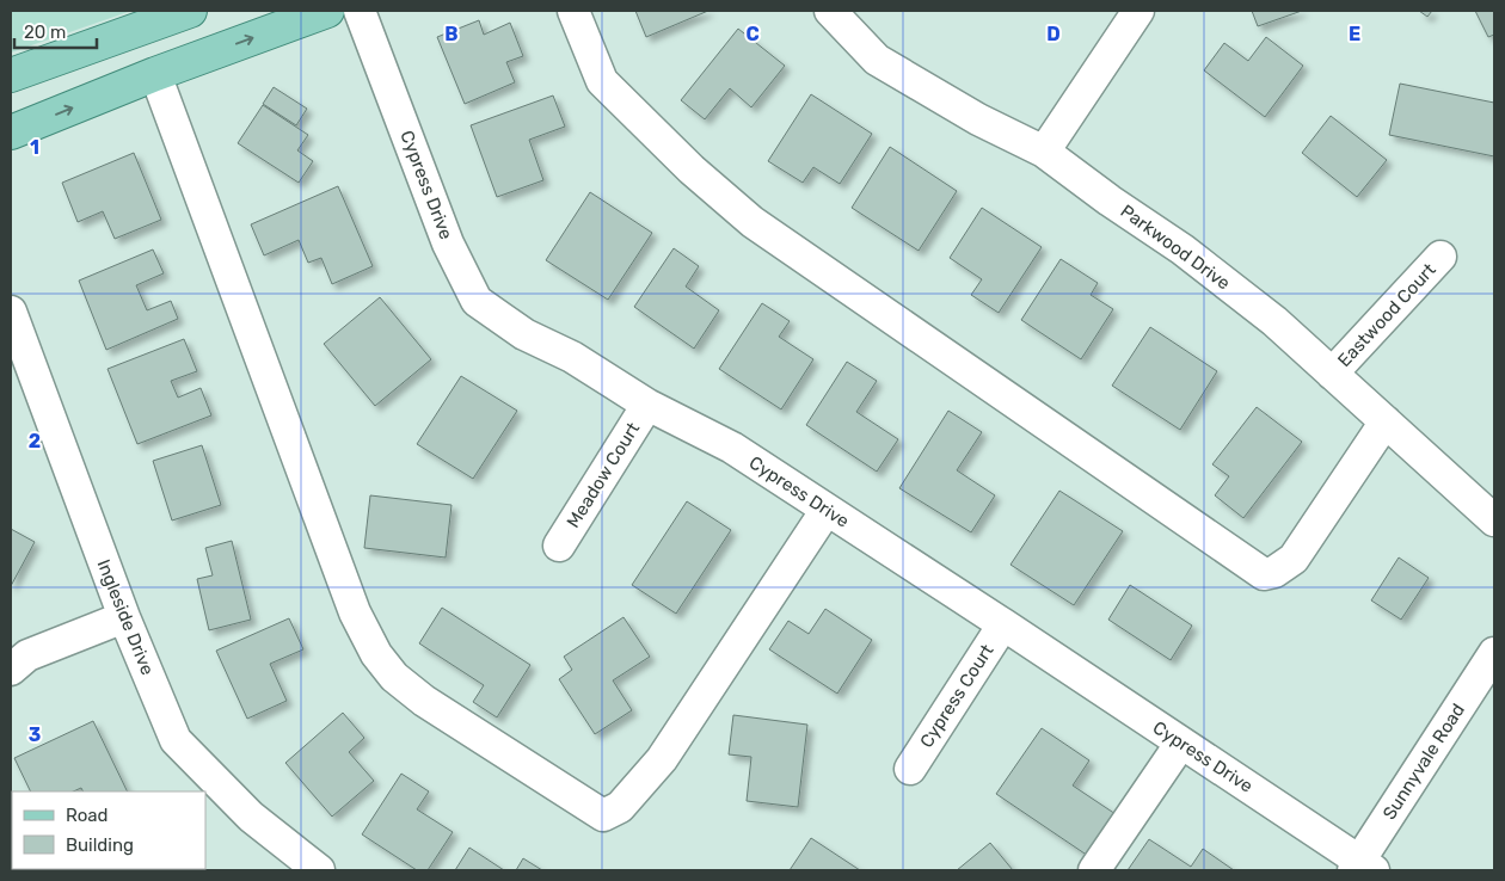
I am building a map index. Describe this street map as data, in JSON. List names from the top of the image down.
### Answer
{
  "streets": {
    "street": [
      "Cypress Drive",
      "Parkwood Drive",
      "Eastwood Court",
      "Meadow Court",
      "Ingleside Drive",
      "Cypress Court",
      "Sunnyvale Road"
    ]
  },
  "crossings": [
    ["Cypress Drive", "Meadow Court"],
    ["Cypress Drive", "Cypress Court"],
    ["Cypress Drive", "Sunnyvale Road"],
    ["Parkwood Drive", "Eastwood Court"]
  ],
  "legend": ["Road", "Building"],
  "scale_bar": "20 m",
  "grid": {
    "columns": [
      "B",
      "C",
      "D",
      "E"
    ],
    "rows": ["1", "2", "3"]
  }
}
